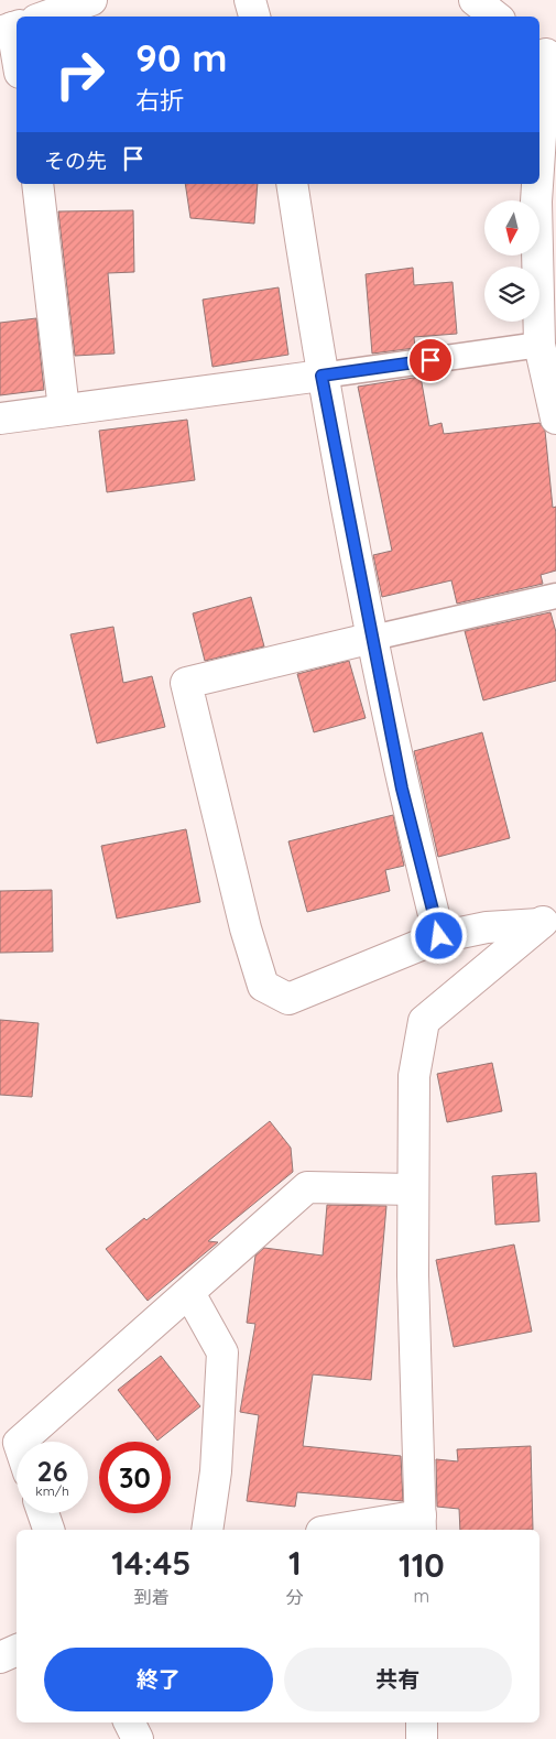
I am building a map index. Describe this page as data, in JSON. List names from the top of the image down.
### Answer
{
  "north": "bottom",
  "page": {
    "turn": ["90 m", "右折"],
    "then": "その先",
    "speed": "26 km/h",
    "limit": "30",
    "eta": [
      "14:45",
      "到着",
      "1",
      "分",
      "110",
      "m"
    ],
    "buttons": ["終了", "共有"]
  }
}
